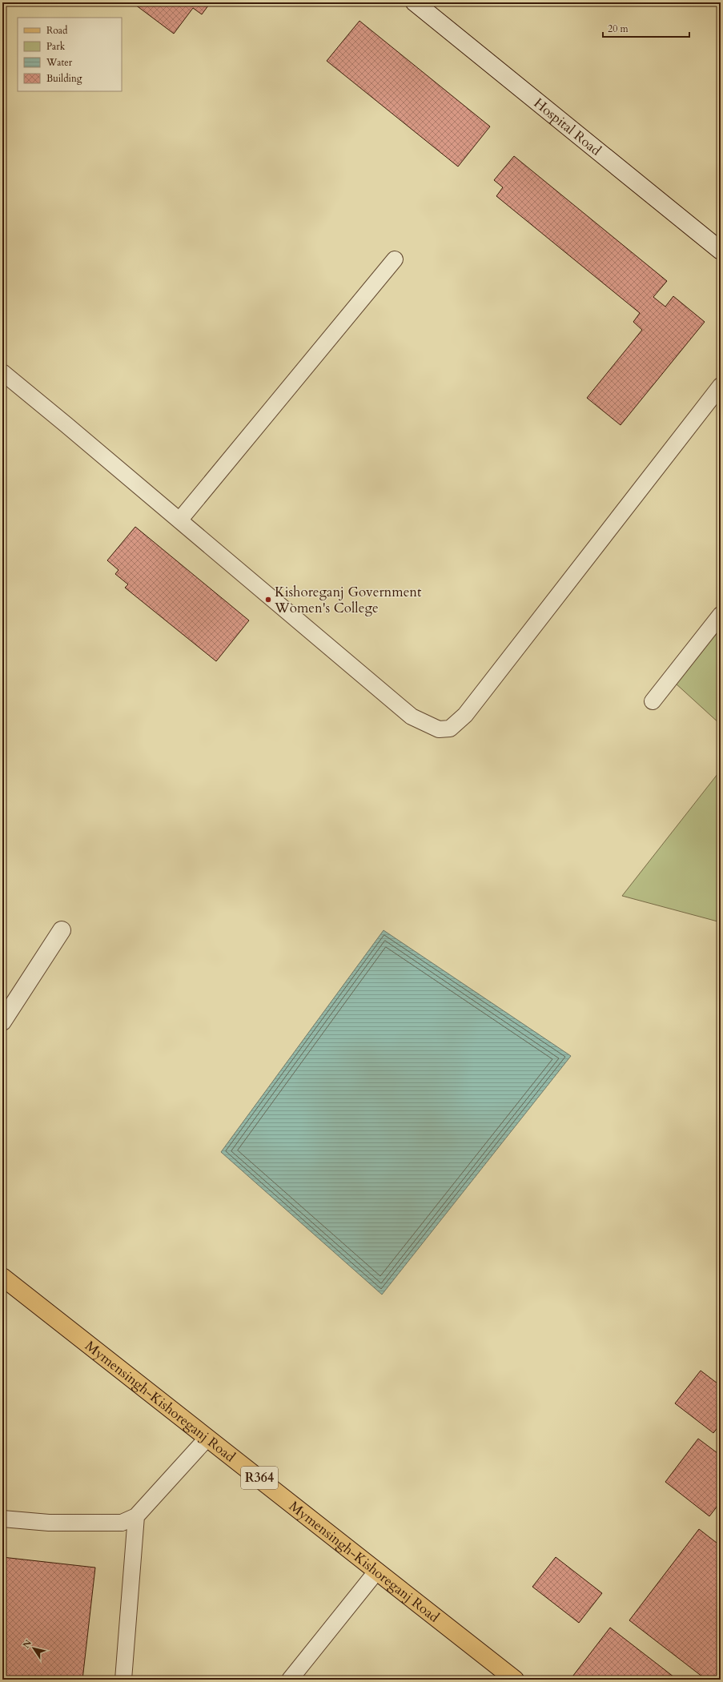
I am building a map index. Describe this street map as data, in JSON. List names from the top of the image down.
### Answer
{
  "streets": {
    "main road": ["Mymensingh-Kishoreganj Road", "R364"],
    "street": ["Hospital Road"]
  },
  "places": ["Kishoreganj Government Women's College"],
  "legend": [
    "Road",
    "Park",
    "Water",
    "Building"
  ],
  "scale_bar": "20 m",
  "north": "top left"
}
